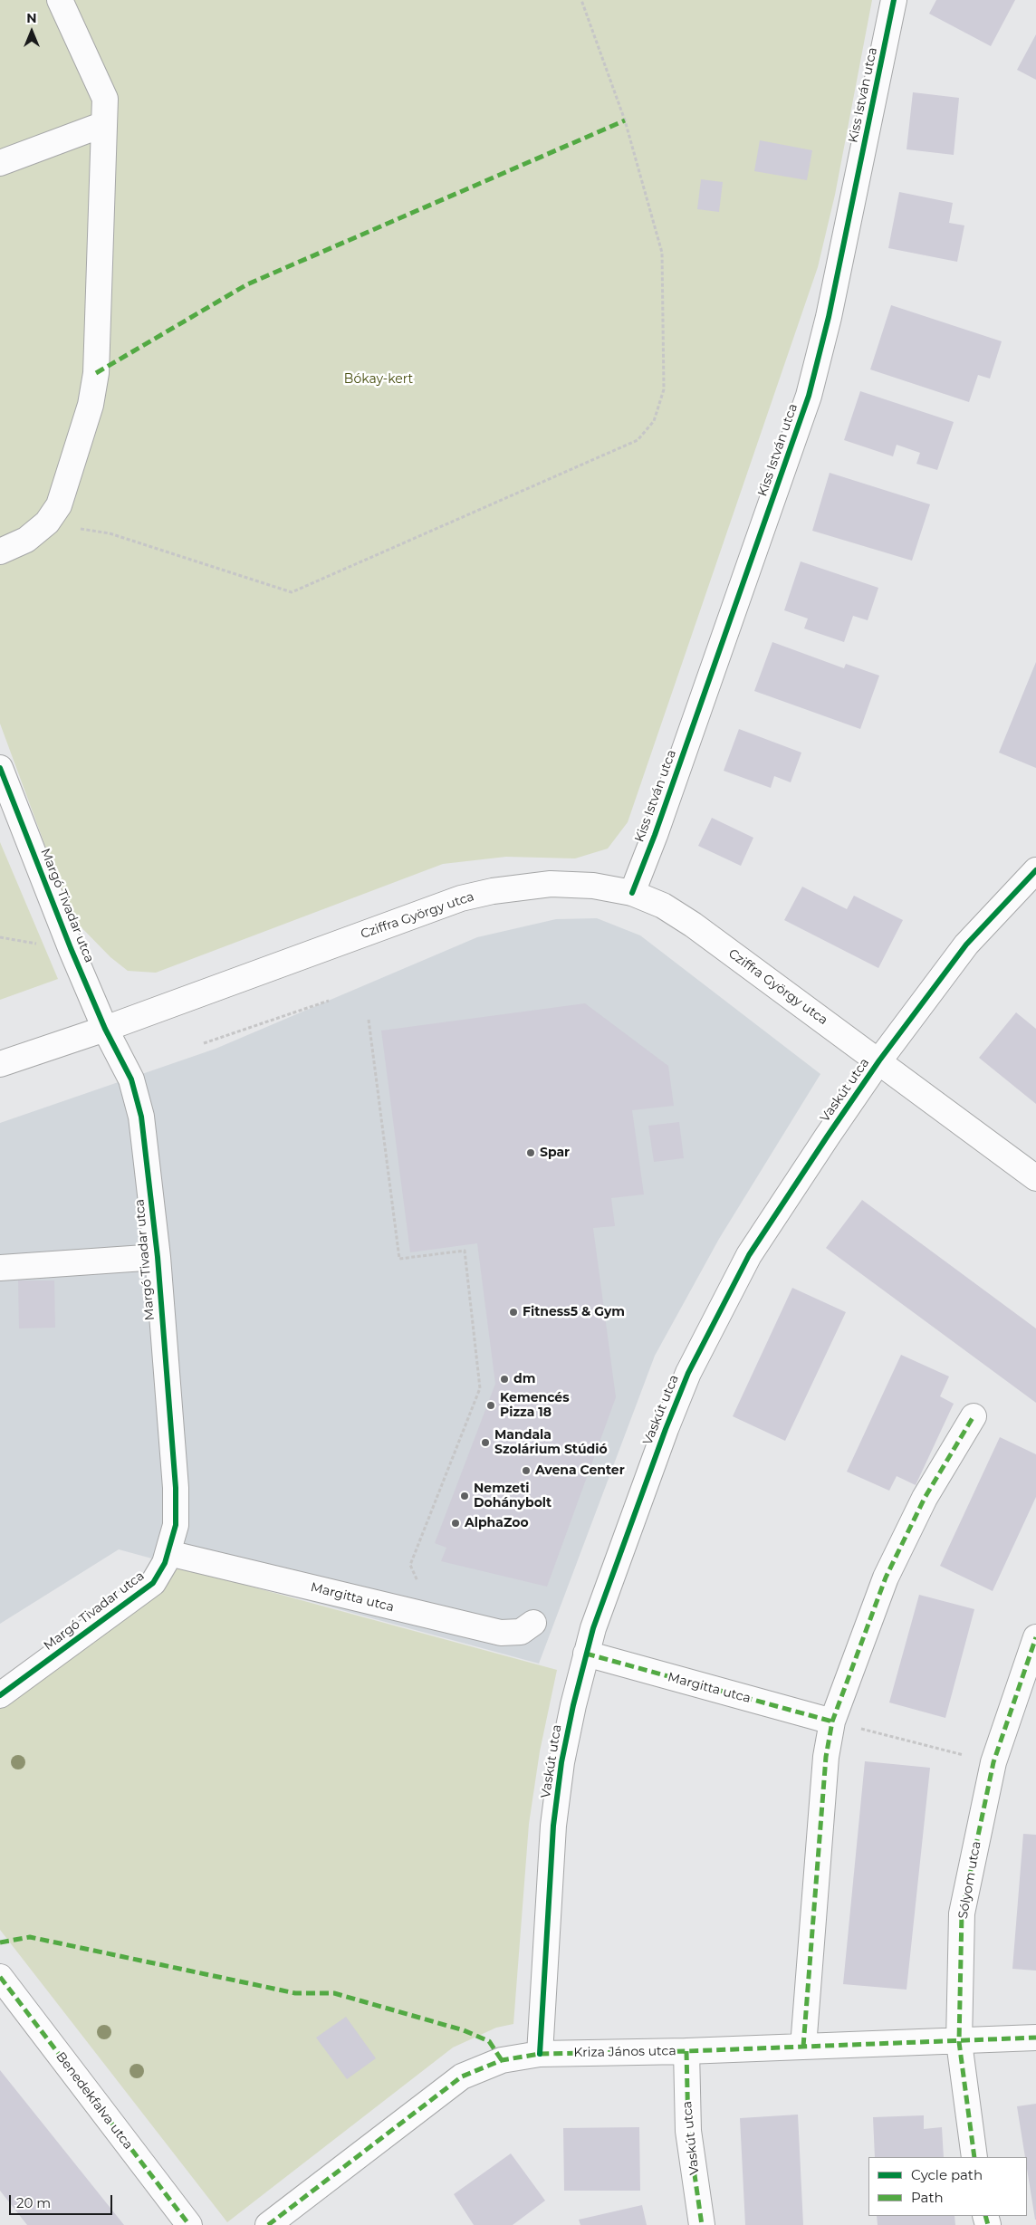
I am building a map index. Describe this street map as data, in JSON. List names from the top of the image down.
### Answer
{
  "streets": {
    "street": [
      "Kiss István utca",
      "Margó Tivadar utca",
      "Cziffra György utca",
      "Vaskút utca",
      "Margitta utca",
      "Sólyom utca",
      "Kriza János utca",
      "Benedekfalva utca"
    ]
  },
  "crossings": [
    ["Kiss István utca", "Cziffra György utca"],
    ["Margó Tivadar utca", "Cziffra György utca"],
    ["Margó Tivadar utca", "Margitta utca"],
    ["Cziffra György utca", "Vaskút utca"],
    ["Vaskút utca", "Margitta utca"],
    ["Vaskút utca", "Kriza János utca"],
    ["Sólyom utca", "Kriza János utca"]
  ],
  "parks": ["Bókay-kert"],
  "places": [
    "Spar",
    "Fitness5 & Gym",
    "dm",
    "Kemencés Pizza 18",
    "Mandala Szolárium Stúdió",
    "Avena Center",
    "Nemzeti Dohánybolt",
    "AlphaZoo"
  ],
  "legend": ["Cycle path", "Path"],
  "scale_bar": "20 m",
  "north": "top"
}
